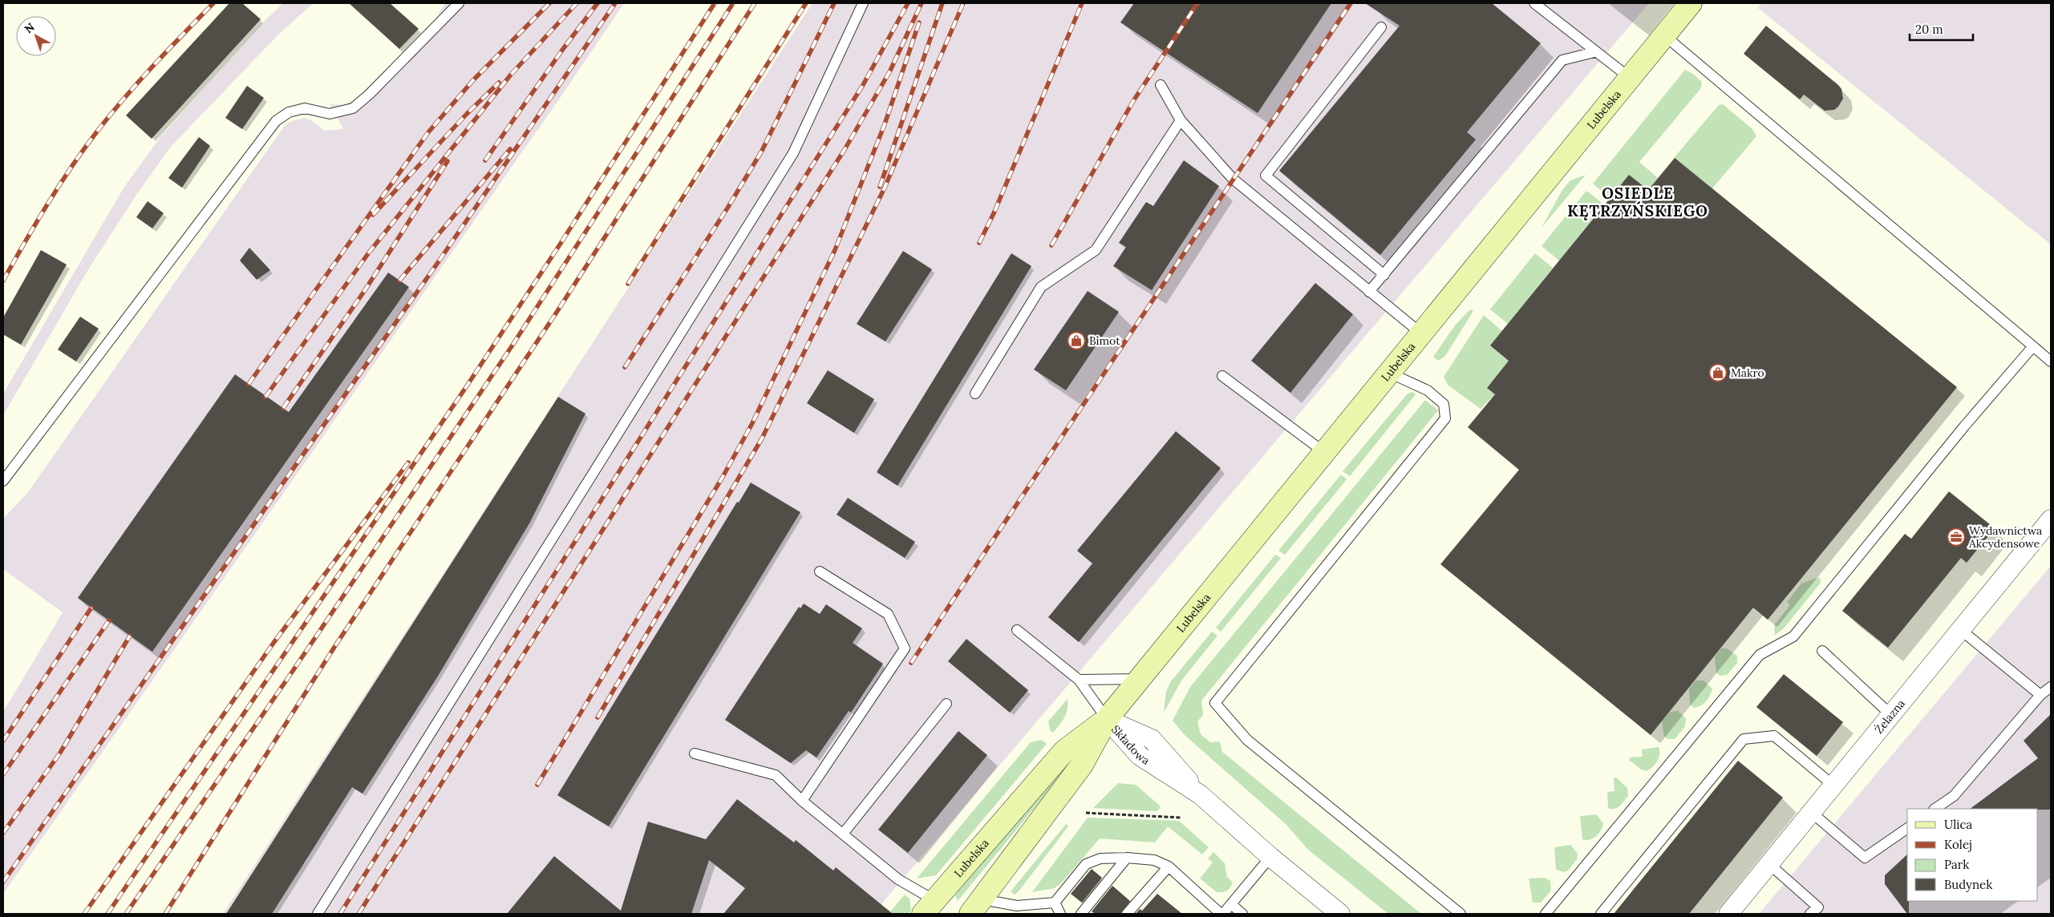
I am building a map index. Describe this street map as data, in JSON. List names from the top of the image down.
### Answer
{
  "streets": {
    "street": ["Lubelska", "Żelazna", "Składowa"]
  },
  "crossings": [
    ["Lubelska", "Składowa"]
  ],
  "districts": ["OSIEDLE KĘTRZYŃSKIEGO"],
  "places": {
    "shop": ["Bimot", "Makro"],
    "office": ["Wydawnictwa Akcydensowe"]
  },
  "legend": [
    "Ulica",
    "Kolej",
    "Park",
    "Budynek"
  ],
  "scale_bar": "20 m",
  "north": "top left"
}
